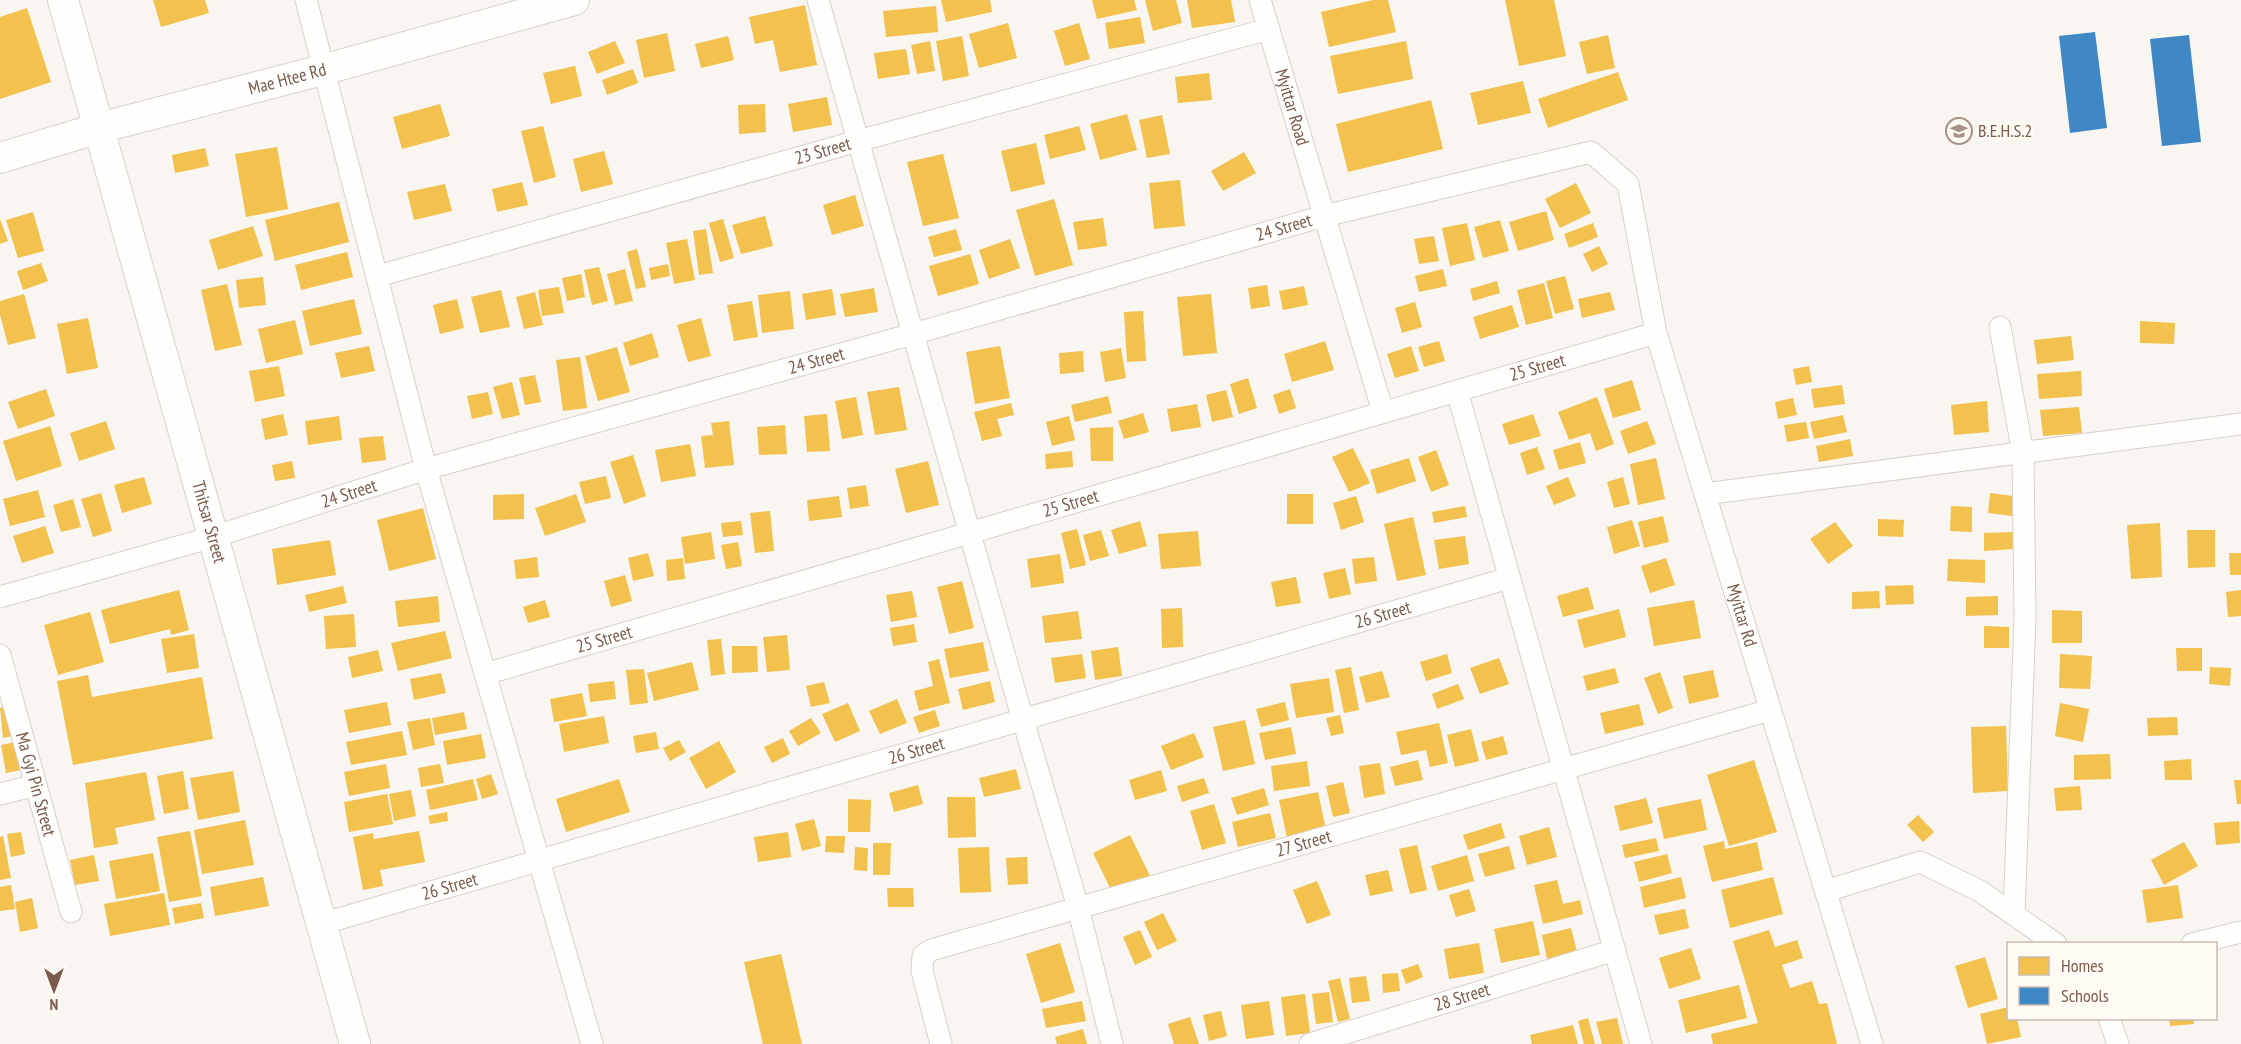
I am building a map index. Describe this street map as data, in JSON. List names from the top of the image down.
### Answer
{
  "streets": {
    "street": [
      "Mae Htee Rd",
      "Myittar Road",
      "23 Street",
      "24 Street",
      "25 Street",
      "Thitsar Street",
      "26 Street",
      "Myittar Rd",
      "Ma Gyi Pin Street",
      "27 Street",
      "28 Street"
    ]
  },
  "crossings": [
    ["Mae Htee Rd", "Thitsar Street"],
    ["Myittar Road", "23 Street"],
    ["Myittar Road", "24 Street"],
    ["Myittar Road", "25 Street"],
    ["24 Street", "Thitsar Street"],
    ["24 Street", "Myittar Rd"],
    ["25 Street", "Myittar Rd"],
    ["Thitsar Street", "26 Street"],
    ["Myittar Rd", "27 Street"]
  ],
  "places": {
    "school or university": ["B.E.H.S.2"]
  },
  "legend": ["Homes", "Schools"],
  "north": "bottom"
}
